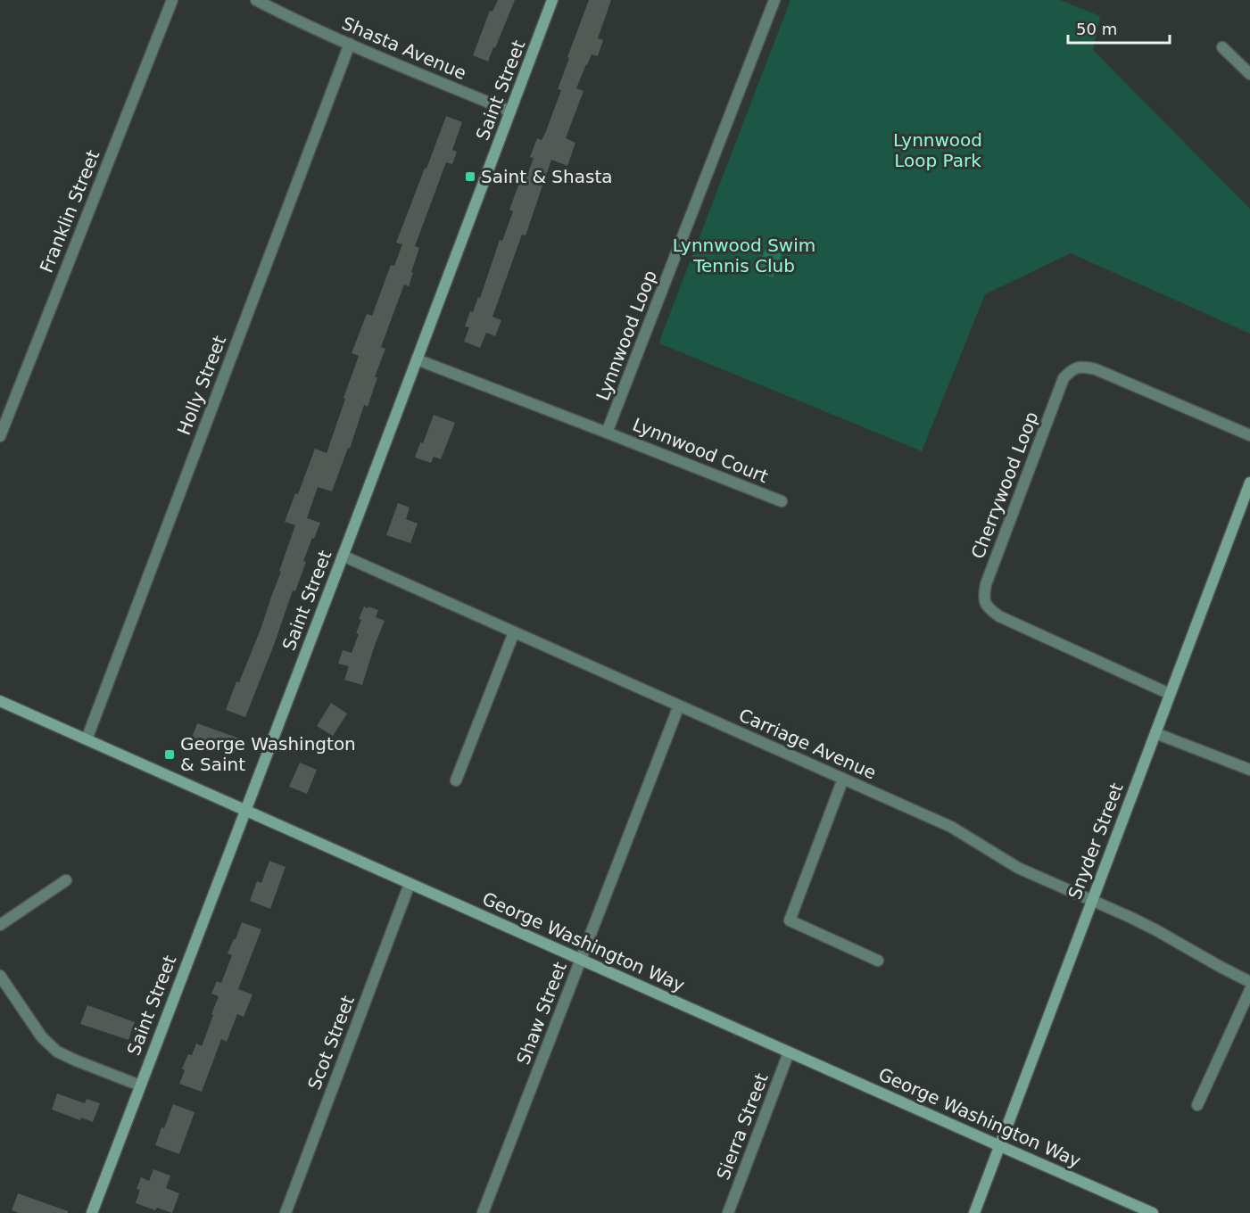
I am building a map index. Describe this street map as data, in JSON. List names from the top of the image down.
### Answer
{
  "streets": {
    "street": [
      "Shasta Avenue",
      "Saint Street",
      "Franklin Street",
      "Lynnwood Loop",
      "Holly Street",
      "Lynnwood Court",
      "Cherrywood Loop",
      "Carriage Avenue",
      "Snyder Street",
      "George Washington Way",
      "Shaw Street",
      "Scot Street",
      "Sierra Street"
    ]
  },
  "crossings": [
    ["Shasta Avenue", "Saint Street"],
    ["Shasta Avenue", "Holly Street"],
    ["Saint Street", "Carriage Avenue"],
    ["Saint Street", "George Washington Way"],
    ["Lynnwood Loop", "Lynnwood Court"],
    ["Holly Street", "George Washington Way"],
    ["Cherrywood Loop", "Snyder Street"],
    ["Carriage Avenue", "Snyder Street"],
    ["Carriage Avenue", "Shaw Street"],
    ["Snyder Street", "George Washington Way"],
    ["George Washington Way", "Shaw Street"],
    ["George Washington Way", "Scot Street"],
    ["George Washington Way", "Sierra Street"]
  ],
  "parks": ["Lynnwood Loop Park", "Lynnwood Swim Tennis Club"],
  "places": {
    "transit": ["Saint & Shasta", "George Washington & Saint"]
  },
  "scale_bar": "50 m"
}
